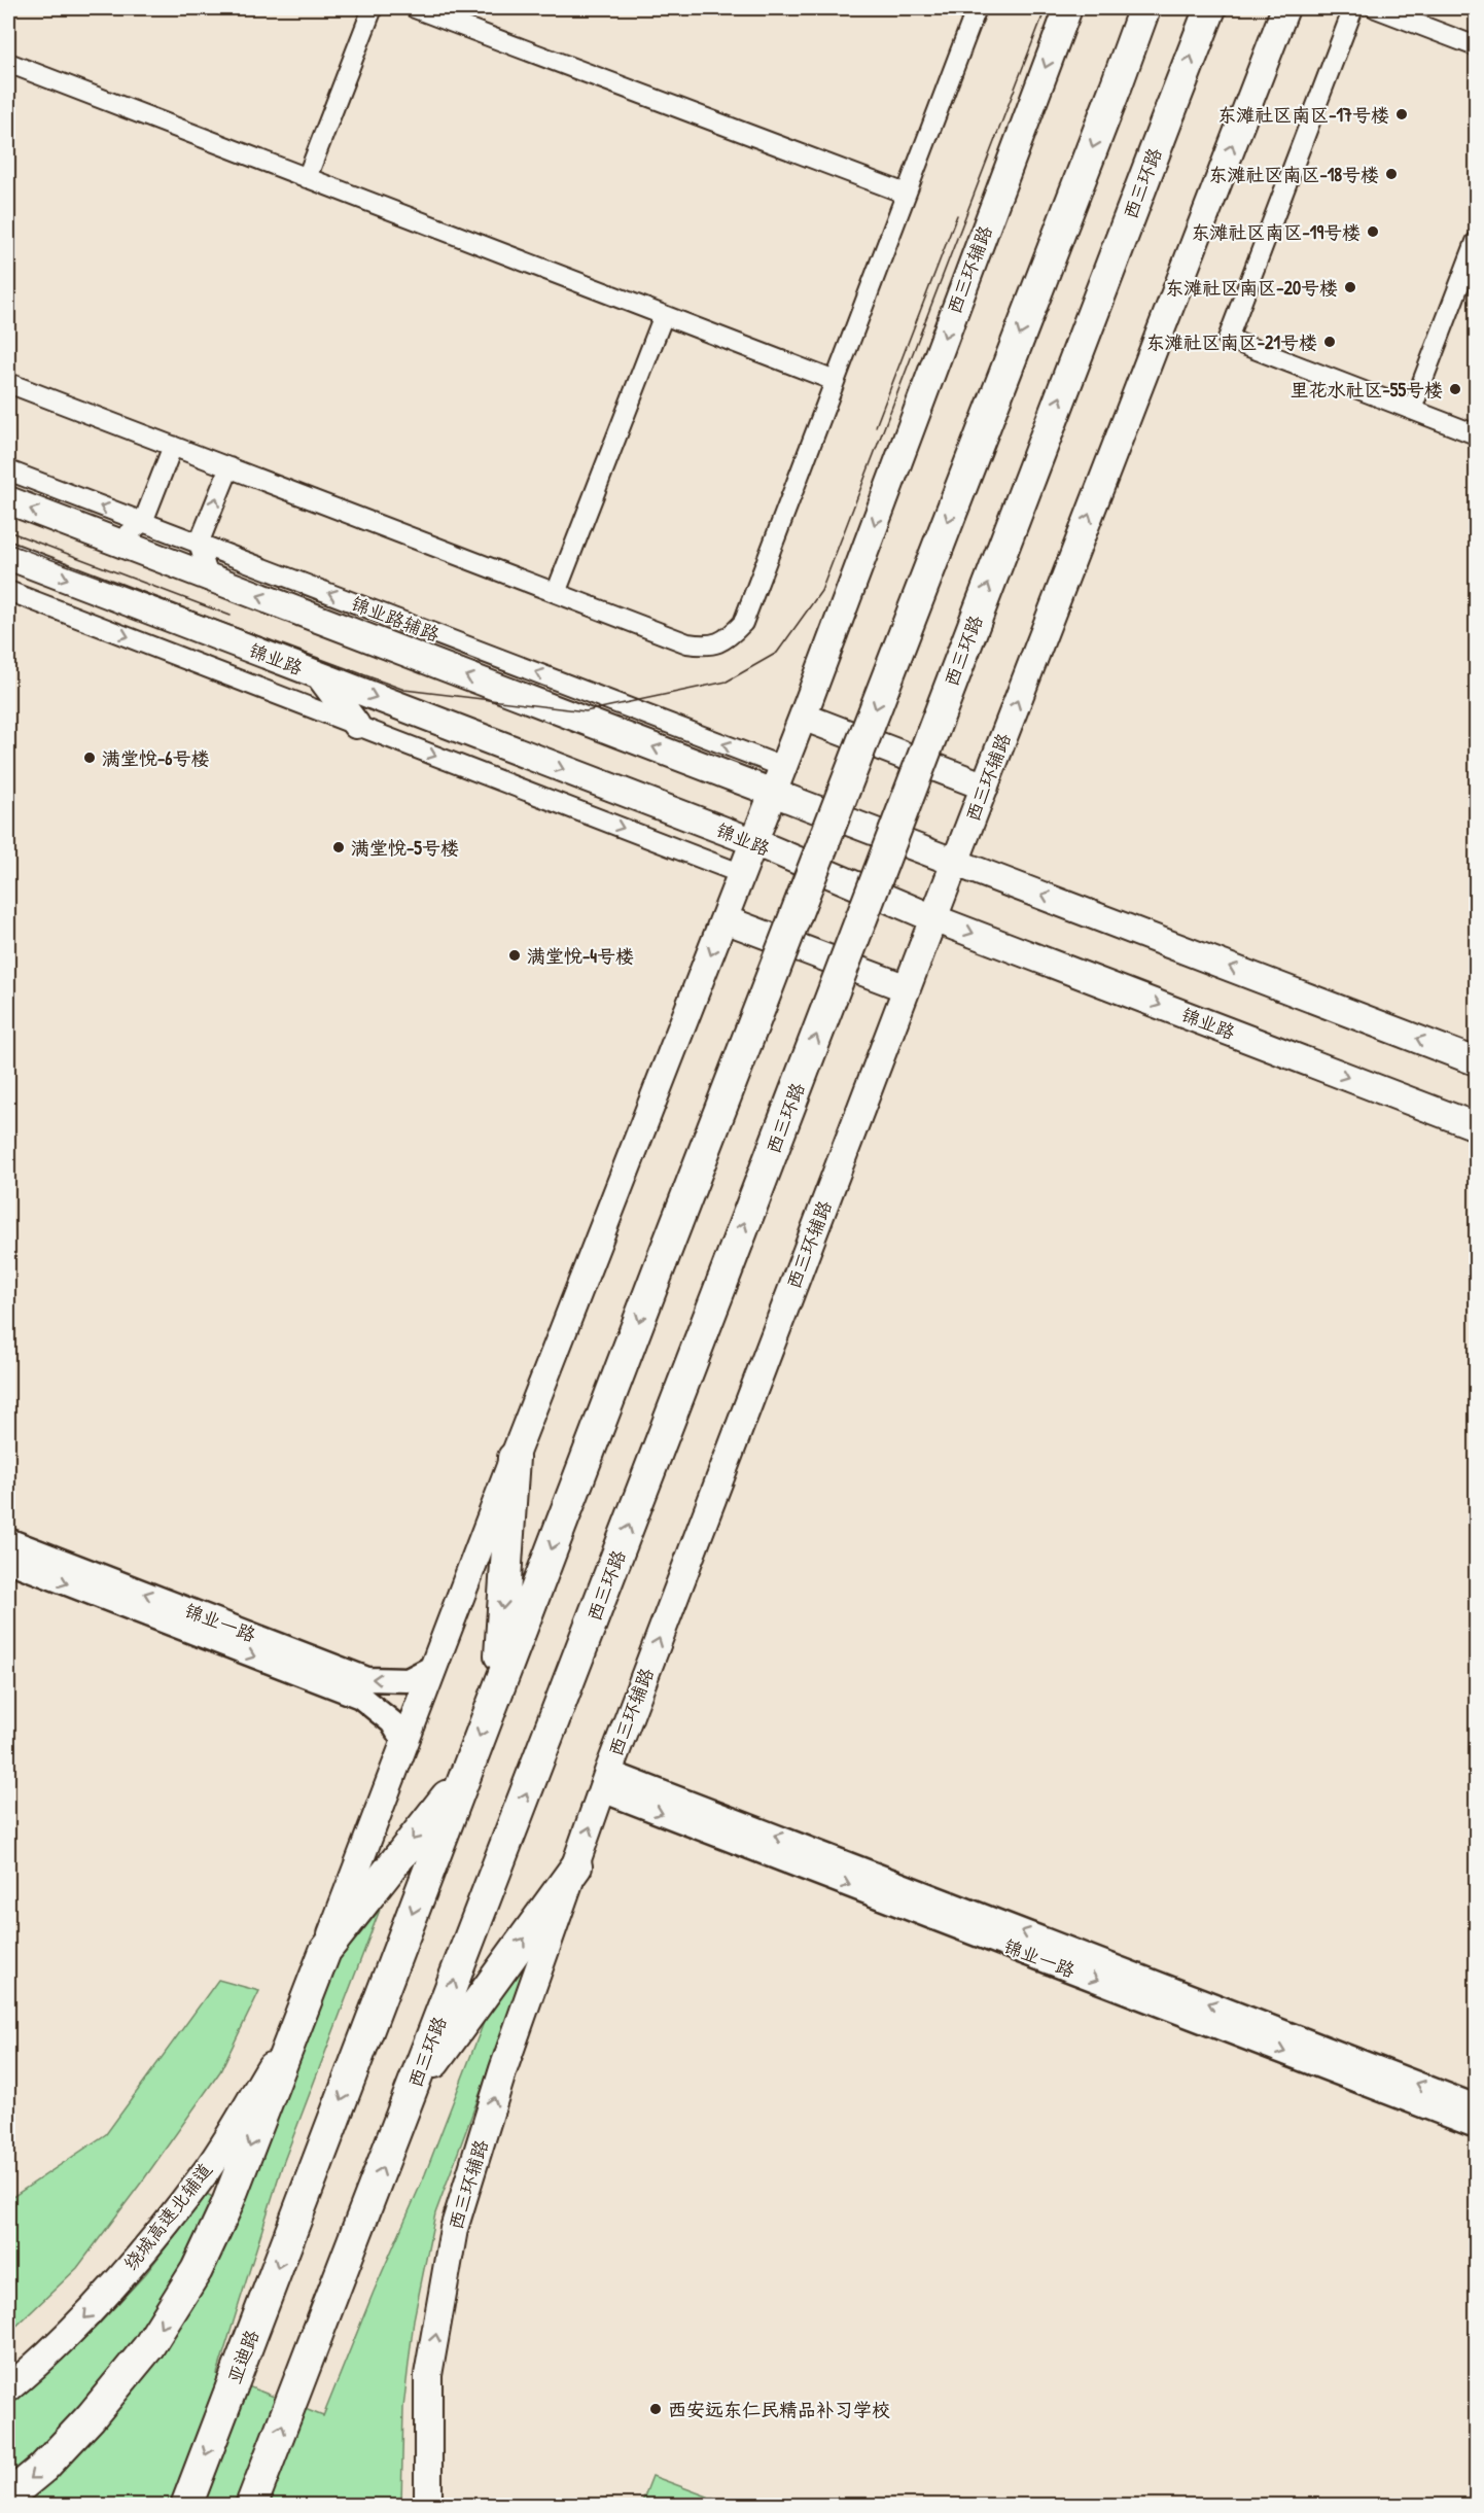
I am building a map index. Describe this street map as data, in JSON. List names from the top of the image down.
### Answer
{
  "streets": {
    "highway": ["西三环路", "亚迪路"],
    "main road": ["西三环辅路", "锦业路", "绕城高速北辅道"],
    "street": ["锦业路辅路", "锦业一路"]
  },
  "crossings": [
    ["西三环辅路", "锦业路辅路"],
    ["西三环辅路", "锦业路"],
    ["西三环辅路", "锦业一路"]
  ],
  "one_way": ["绕城高速北辅道"],
  "places": [
    "东滩社区南区-17号楼",
    "东滩社区南区-18号楼",
    "东滩社区南区-19号楼",
    "东滩社区南区-20号楼",
    "东滩社区南区-21号楼",
    "里花水社区-55号楼",
    "满堂悦-6号楼",
    "满堂悦-5号楼",
    "满堂悦-4号楼",
    "西安远东仁民精品补习学校"
  ]
}
